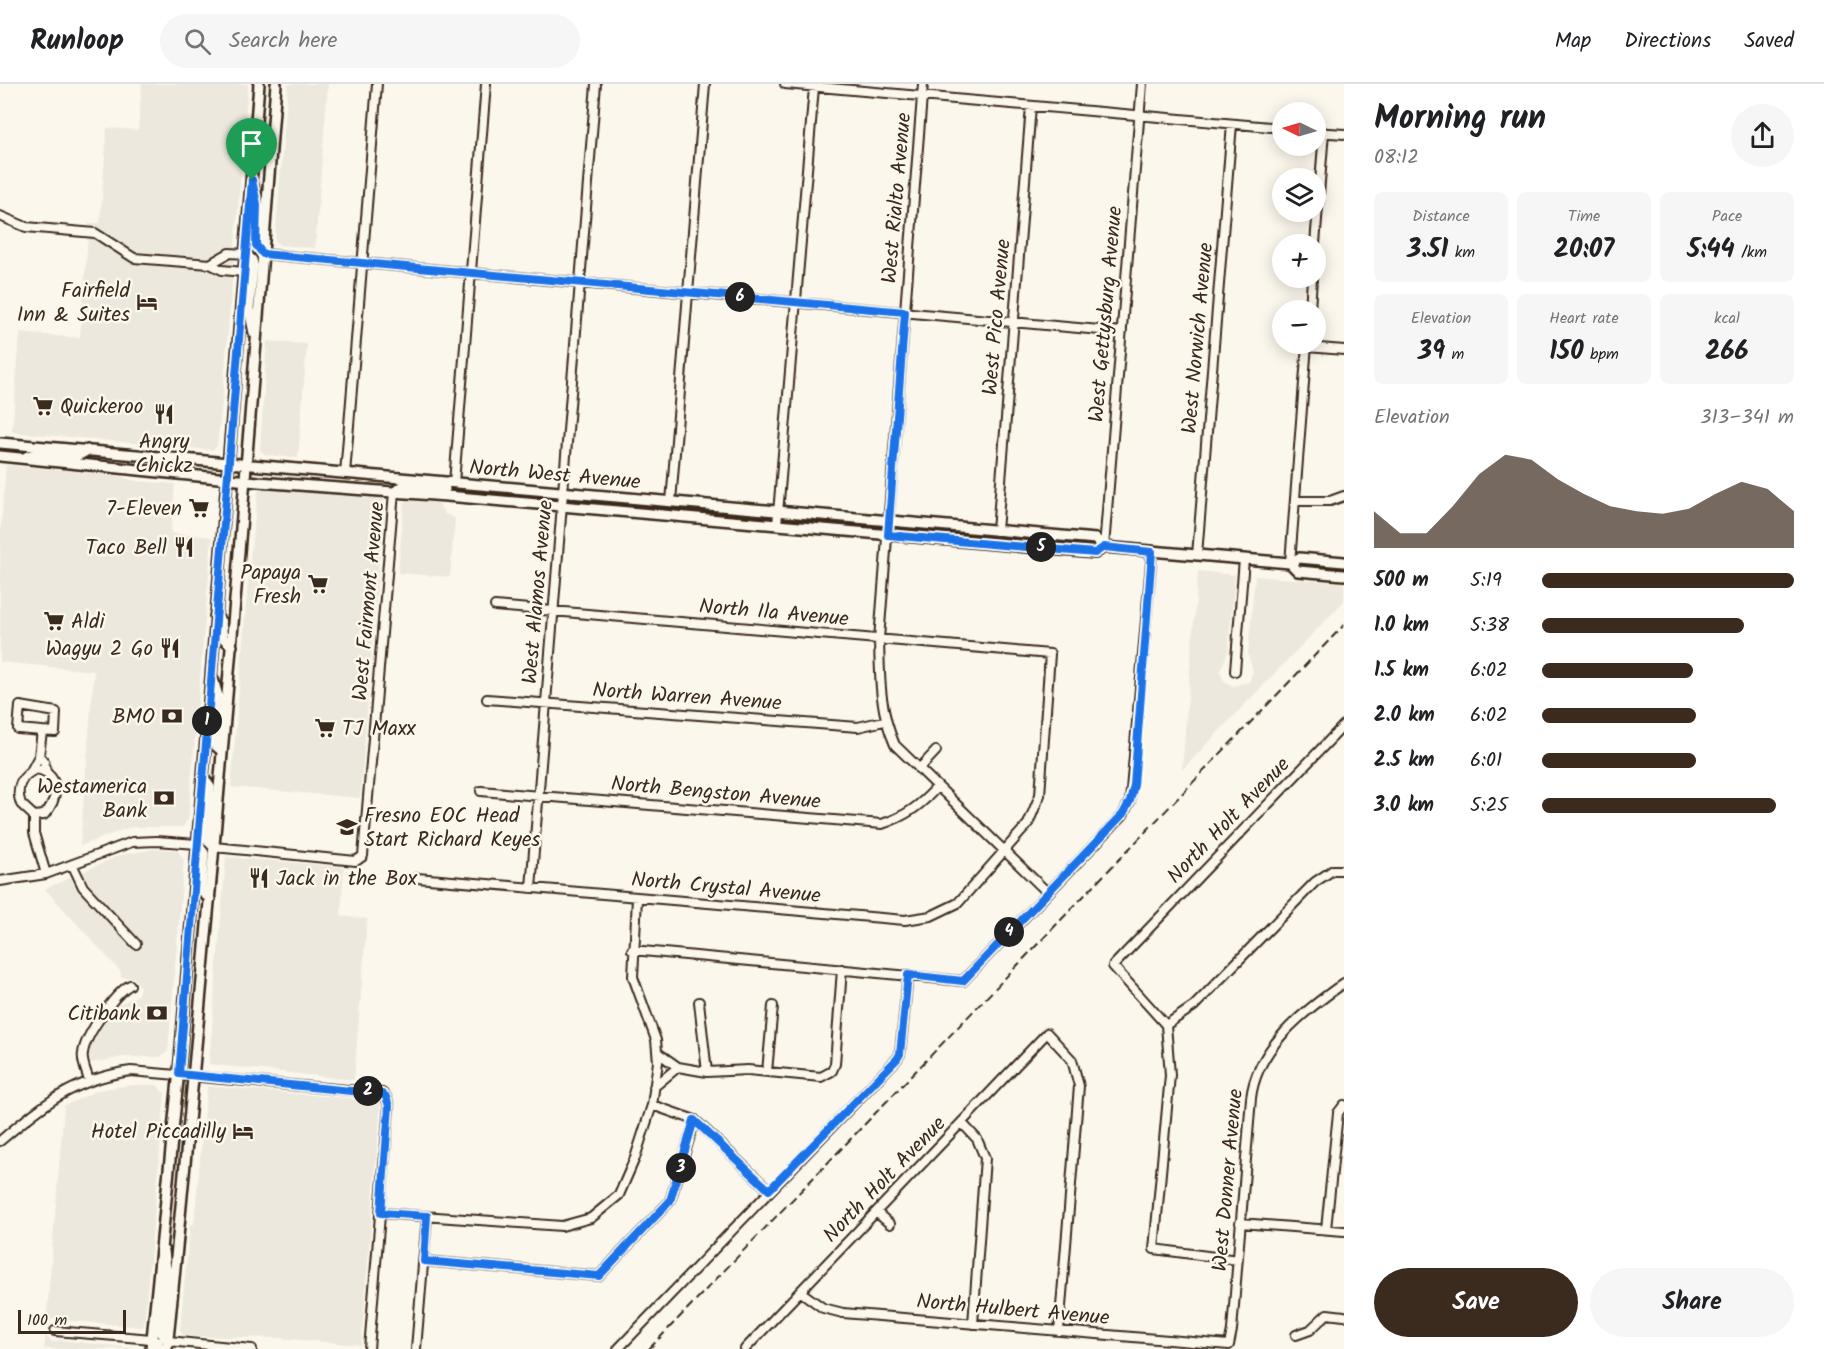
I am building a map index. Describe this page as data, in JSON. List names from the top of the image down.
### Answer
{
  "streets": {
    "main road": ["North West Avenue"],
    "street": [
      "West Rialto Avenue",
      "West Gettysburg Avenue",
      "West Pico Avenue",
      "West Norwich Avenue",
      "West Alamos Avenue",
      "West Fairmont Avenue",
      "North Ila Avenue",
      "North Warren Avenue",
      "North Bengston Avenue",
      "North Holt Avenue",
      "North Crystal Avenue",
      "West Donner Avenue",
      "North Hulbert Avenue"
    ]
  },
  "crossings": [
    ["West Rialto Avenue", "North West Avenue"],
    ["West Rialto Avenue", "North Ila Avenue"],
    ["West Rialto Avenue", "North Warren Avenue"],
    ["West Rialto Avenue", "North Bengston Avenue"],
    ["West Rialto Avenue", "North Crystal Avenue"],
    ["West Gettysburg Avenue", "North West Avenue"],
    ["West Pico Avenue", "North West Avenue"],
    ["West Norwich Avenue", "North West Avenue"],
    ["North West Avenue", "West Alamos Avenue"],
    ["North West Avenue", "West Fairmont Avenue"],
    ["West Alamos Avenue", "North Ila Avenue"],
    ["West Alamos Avenue", "North Warren Avenue"],
    ["West Alamos Avenue", "North Bengston Avenue"],
    ["West Alamos Avenue", "North Crystal Avenue"],
    ["North Ila Avenue", "North Crystal Avenue"],
    ["North Holt Avenue", "North Hulbert Avenue"],
    ["West Donner Avenue", "North Hulbert Avenue"]
  ],
  "places": {
    "hotel": ["Fairfield Inn & Suites", "Hotel Piccadilly"],
    "supermarket": [
      "Quickeroo",
      "7-Eleven",
      "Papaya Fresh",
      "Aldi",
      "TJ Maxx"
    ],
    "restaurant": [
      "Angry Chickz",
      "Taco Bell",
      "Wagyu 2 Go",
      "Jack in the Box"
    ],
    "bank": ["BMO", "Westamerica Bank", "Citibank"],
    "school or university": ["Fresno EOC Head Start Richard Keyes"]
  },
  "scale_bar": "100 m",
  "north": "left",
  "page": {
    "header": "Runloop",
    "search": "Search here",
    "nav": ["Map", "Directions", "Saved"],
    "heading": ["Morning run", "08:12"],
    "map_buttons": ["+", "−"],
    "stats": [
      ["Distance", "3.51 km"],
      ["Time", "20:07"],
      ["Pace", "5:44 /km"],
      ["Elevation", "39 m"],
      ["Heart rate", "150 bpm"],
      ["kcal", "266"]
    ],
    "pins": [
      "6",
      "5",
      "1",
      "4",
      "2",
      "3"
    ],
    "chart": ["Elevation", "313–341 m"],
    "list": [
      {
        "name": "500 m",
        "note": "5:19"
      },
      {
        "name": "1.0 km",
        "note": "5:38"
      },
      {
        "name": "1.5 km",
        "note": "6:02"
      },
      {
        "name": "2.0 km",
        "note": "6:02"
      },
      {
        "name": "2.5 km",
        "note": "6:01"
      },
      {
        "name": "3.0 km",
        "note": "5:25"
      }
    ],
    "buttons": ["Save", "Share"],
    "scale": "100 m"
  }
}
